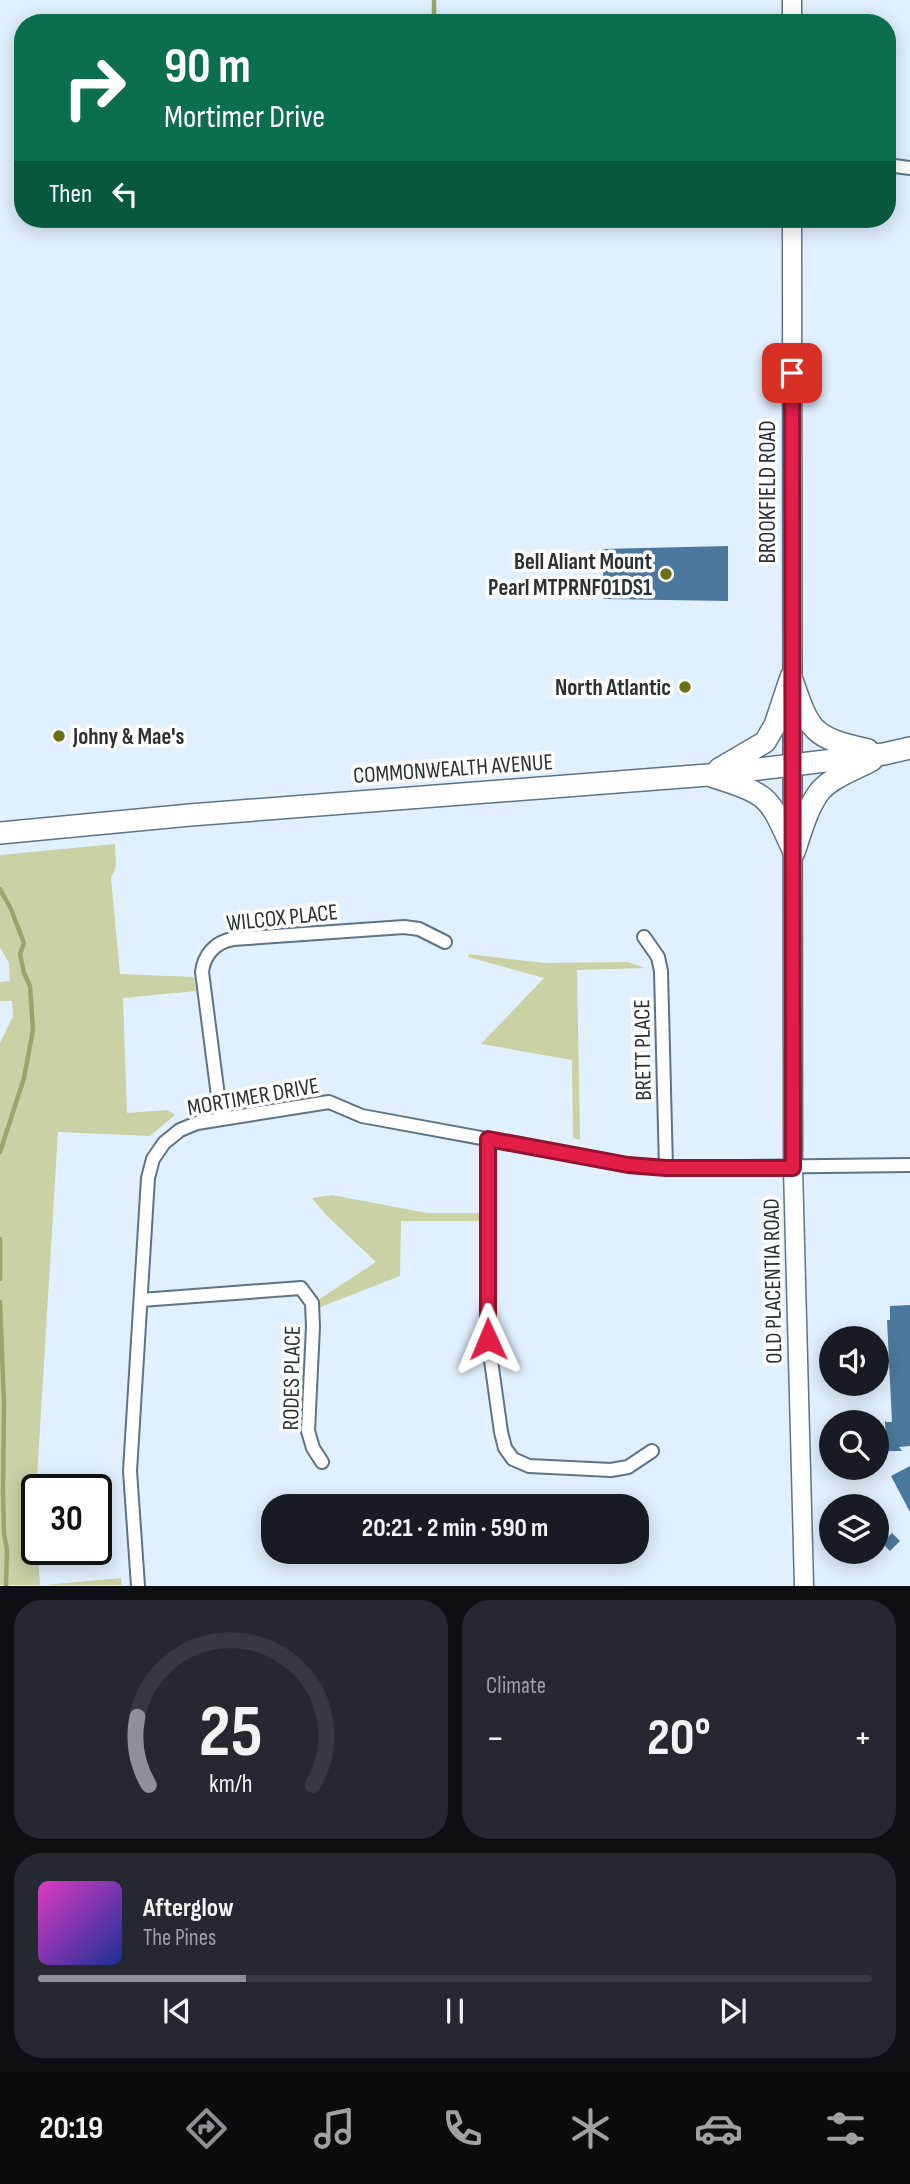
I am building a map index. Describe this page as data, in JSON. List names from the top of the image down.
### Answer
{
  "streets": {
    "main road": ["BROOKFIELD ROAD", "COMMONWEALTH AVENUE", "OLD PLACENTIA ROAD"],
    "street": [
      "WILCOX PLACE",
      "BRETT PLACE",
      "MORTIMER DRIVE",
      "RODES PLACE"
    ]
  },
  "crossings": [
    ["BROOKFIELD ROAD", "COMMONWEALTH AVENUE"],
    ["BROOKFIELD ROAD", "OLD PLACENTIA ROAD"],
    ["COMMONWEALTH AVENUE", "OLD PLACENTIA ROAD"],
    ["WILCOX PLACE", "MORTIMER DRIVE"],
    ["BRETT PLACE", "MORTIMER DRIVE"],
    ["MORTIMER DRIVE", "OLD PLACENTIA ROAD"],
    ["MORTIMER DRIVE", "RODES PLACE"]
  ],
  "places": ["Bell Aliant Mount Pearl MTPRNF01DS1", "North Atlantic", "Johny & Mae's"],
  "page": {
    "turn": ["90 m", "Mortimer Drive"],
    "then": "Then",
    "limit": "30",
    "trip": "20:21 · 2 min · 590 m",
    "tile": "Climate",
    "heat": ["−", "20°", "+"],
    "song": ["Afterglow", "The Pines"],
    "tabs": "20:19",
    "gauge": ["25", "km/h"]
  }
}
